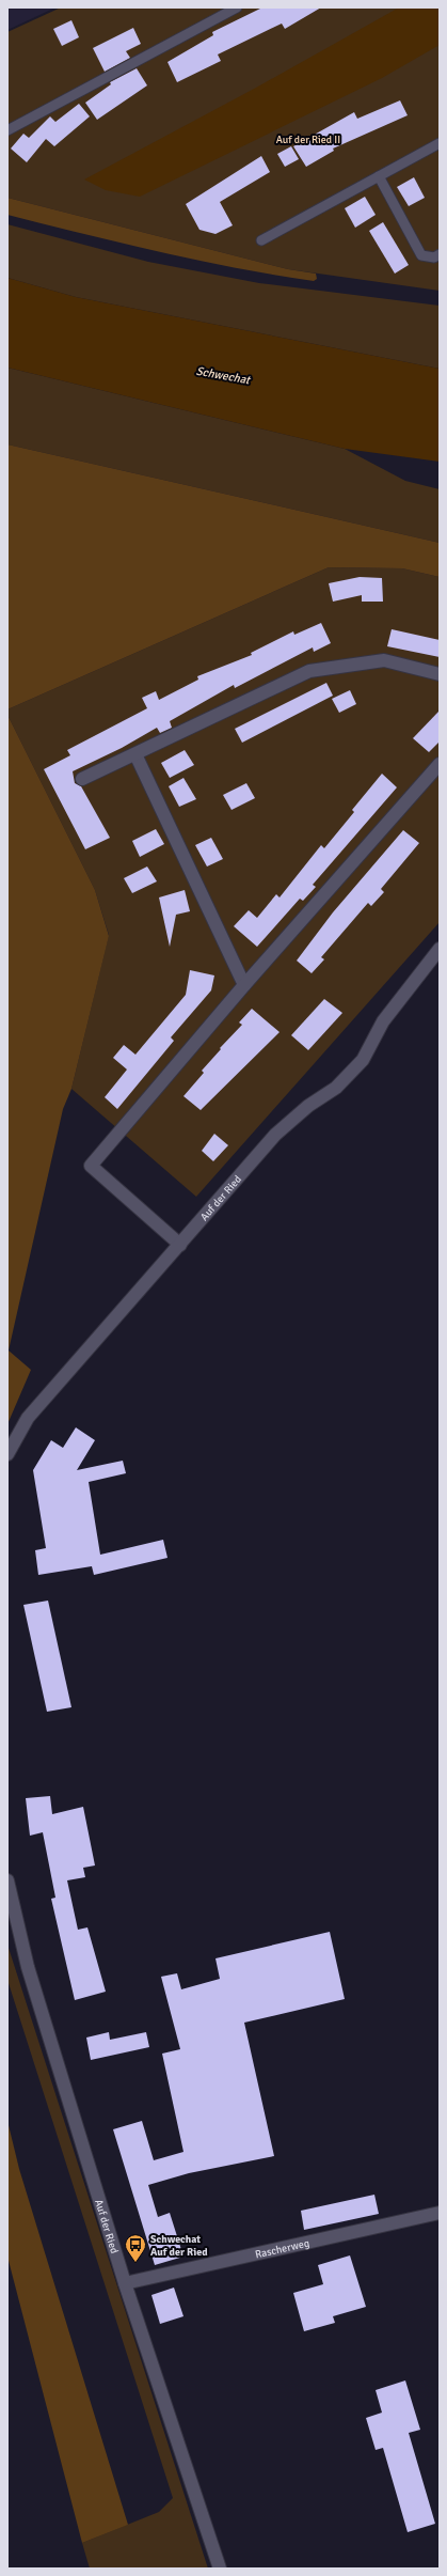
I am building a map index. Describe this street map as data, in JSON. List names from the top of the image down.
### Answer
{
  "streets": {
    "street": ["Auf der Ried", "Rascherweg"]
  },
  "crossings": [
    ["Auf der Ried", "Rascherweg"]
  ],
  "water": ["Schwechat"],
  "parks": ["Auf der Ried II"],
  "places": {
    "bus stop": ["Schwechat Auf der Ried"]
  }
}
